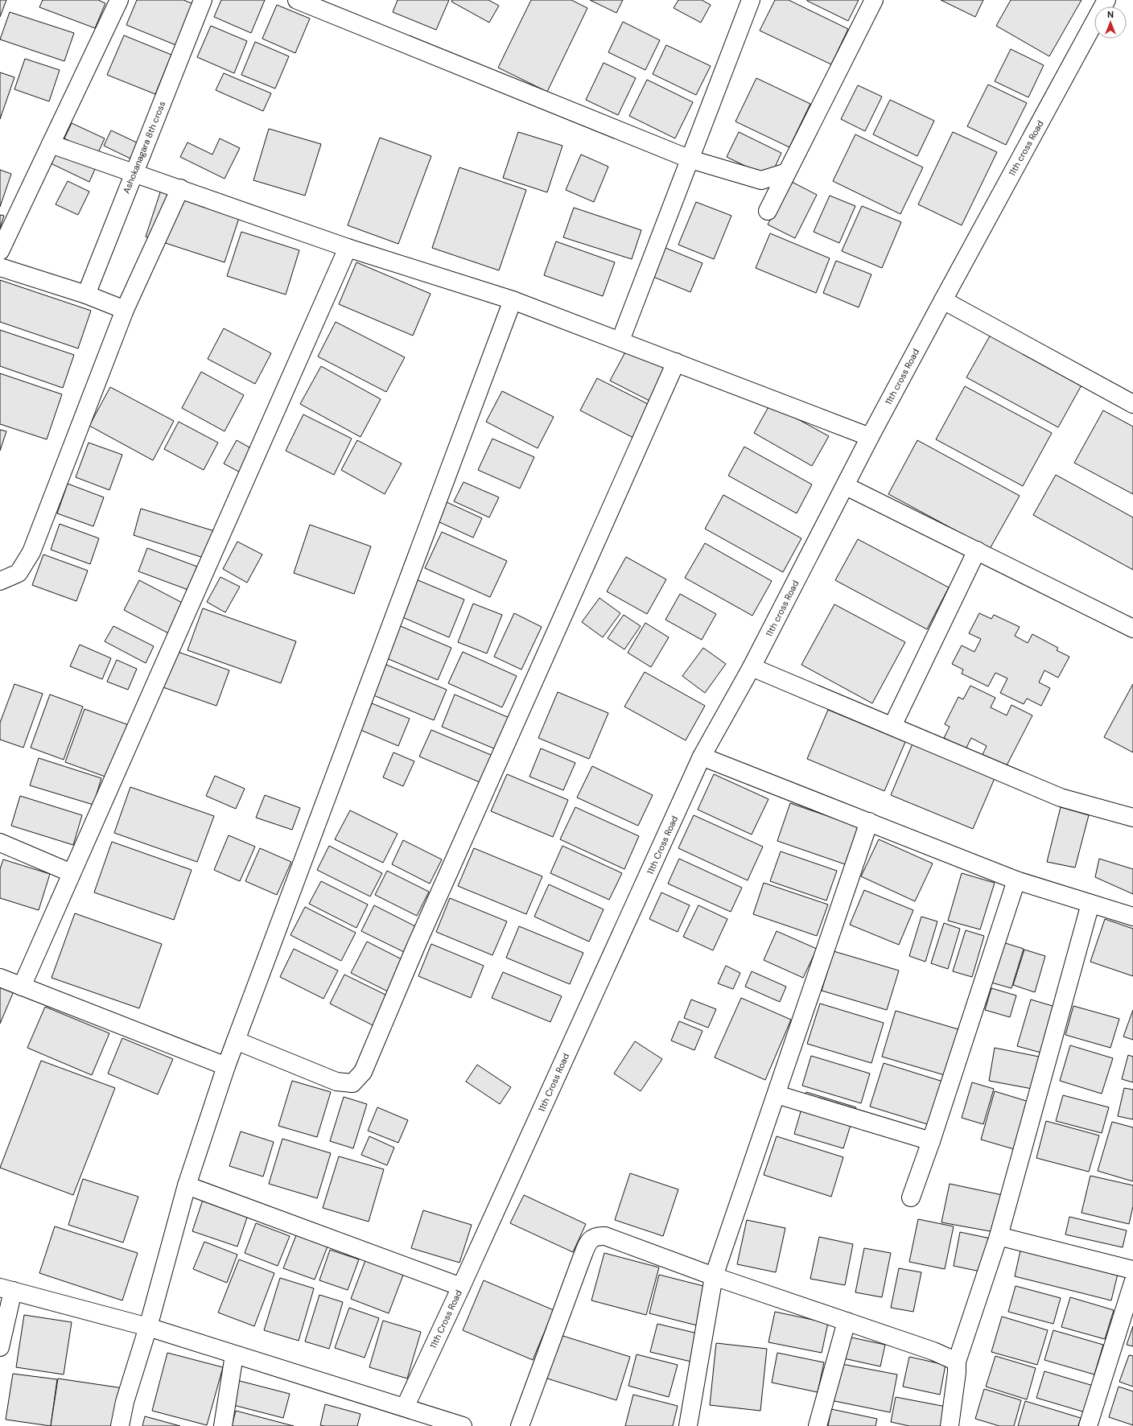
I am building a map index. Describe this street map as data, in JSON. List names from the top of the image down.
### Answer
{
  "streets": {
    "street": ["Ashokanagara 8th cross", "11th cross Road", "11th Cross Road"]
  },
  "crossings": [
    ["11th cross Road", "11th Cross Road"]
  ],
  "north": "top"
}
